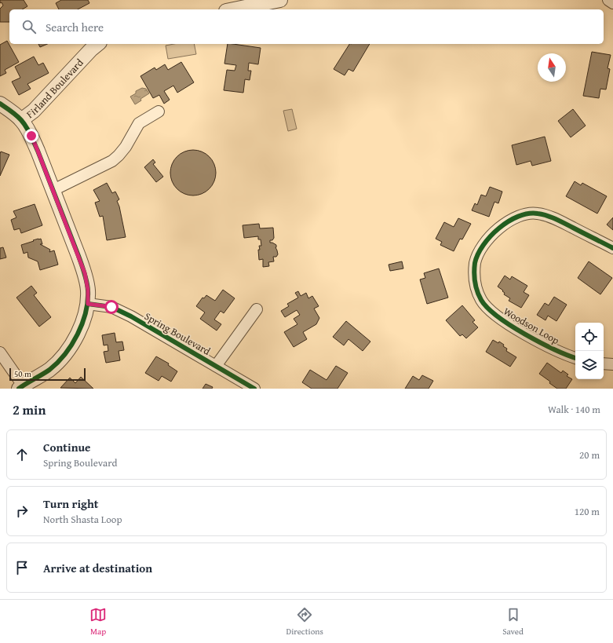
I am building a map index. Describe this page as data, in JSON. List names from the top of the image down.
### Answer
{
  "streets": {
    "street": ["Firland Boulevard", "Woodson Loop", "Spring Boulevard"]
  },
  "scale_bar": "50 m",
  "north": "top",
  "page": {
    "search": "Search here",
    "scale": "50 m",
    "heading": ["2 min", "Walk · 140 m"],
    "list": [
      ["Continue", "Spring Boulevard", "20 m"],
      ["Turn right", "North Shasta Loop", "120 m"],
      "Arrive at destination"
    ],
    "nav": ["Map", "Directions", "Saved"]
  }
}
